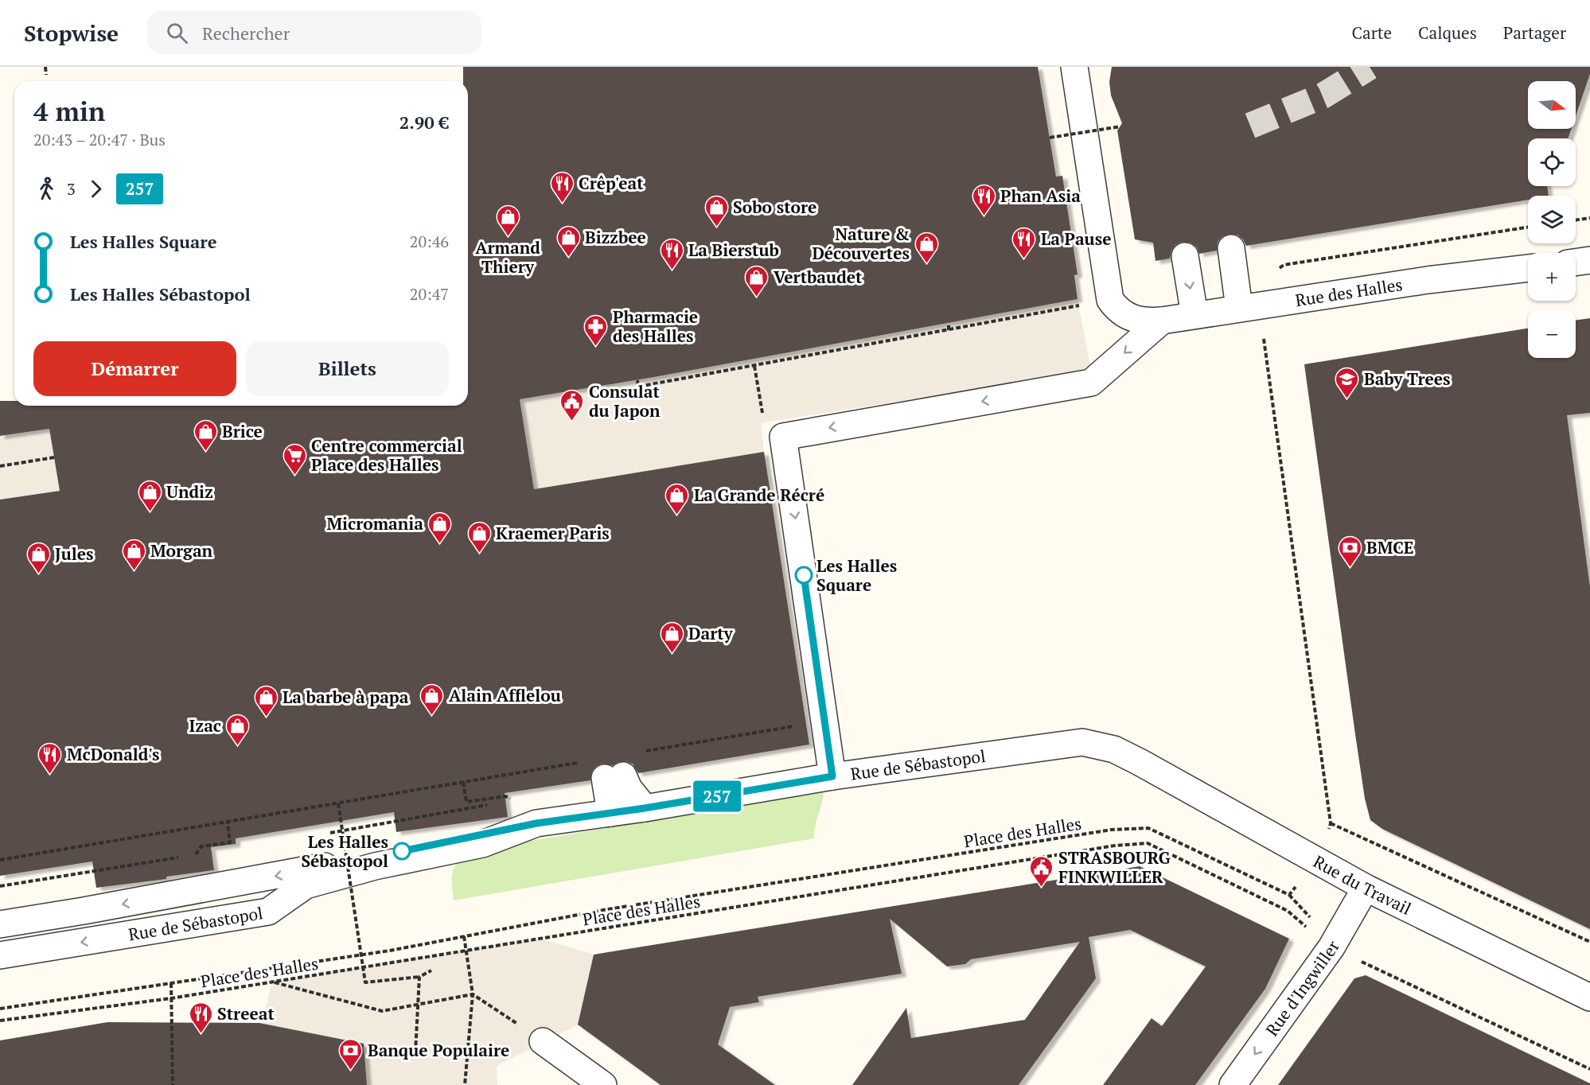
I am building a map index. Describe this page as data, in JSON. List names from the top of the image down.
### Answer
{
  "streets": {
    "street": [
      "Rue des Halles",
      "Rue de Sébastopol",
      "Rue du Travail",
      "Rue d'Ingwiller"
    ],
    "path": ["Place des Halles"]
  },
  "crossings": [
    ["Rue de Sébastopol", "Rue du Travail"],
    ["Place des Halles", "Rue d'Ingwiller"],
    ["Rue du Travail", "Rue d'Ingwiller"]
  ],
  "one_way": ["Rue d'Ingwiller"],
  "places": {
    "restaurant": [
      "Crêp'eat",
      "Phan Asia",
      "La Pause",
      "La Bierstub",
      "McDonald's",
      "Streeat"
    ],
    "shop": [
      "Sobo store",
      "Armand Thiery",
      "Bizzbee",
      "Nature & Découvertes",
      "Vertbaudet",
      "Brice",
      "Undiz",
      "La Grande Récré",
      "Micromania",
      "Kraemer Paris",
      "Morgan",
      "Jules",
      "Darty",
      "Alain Afflelou",
      "La barbe à papa",
      "Izac"
    ],
    "pharmacy": ["Pharmacie des Halles"],
    "school or university": ["Baby Trees"],
    "public building": ["Consulat du Japon", "STRASBOURG FINKWILLER"],
    "supermarket": ["Centre commercial Place des Halles"],
    "bank": ["BMCE", "Banque Populaire"],
    "other": ["Les Halles Square", "Les Halles Sébastopol"]
  },
  "lines": ["bus line 257"],
  "north": "right",
  "page": {
    "header": "Stopwise",
    "search": "Rechercher",
    "nav": ["Carte", "Calques", "Partager"],
    "on_map": "257",
    "map_buttons": ["+", "−"],
    "heading": ["4 min", "20:43 – 20:47 · Bus", "2.90 €"],
    "legs": ["3", "257"],
    "list": [
      {
        "name": "Les Halles Square",
        "value": "20:46"
      },
      {
        "name": "Les Halles Sébastopol",
        "value": "20:47"
      }
    ],
    "buttons": ["Démarrer", "Billets"]
  }
}
